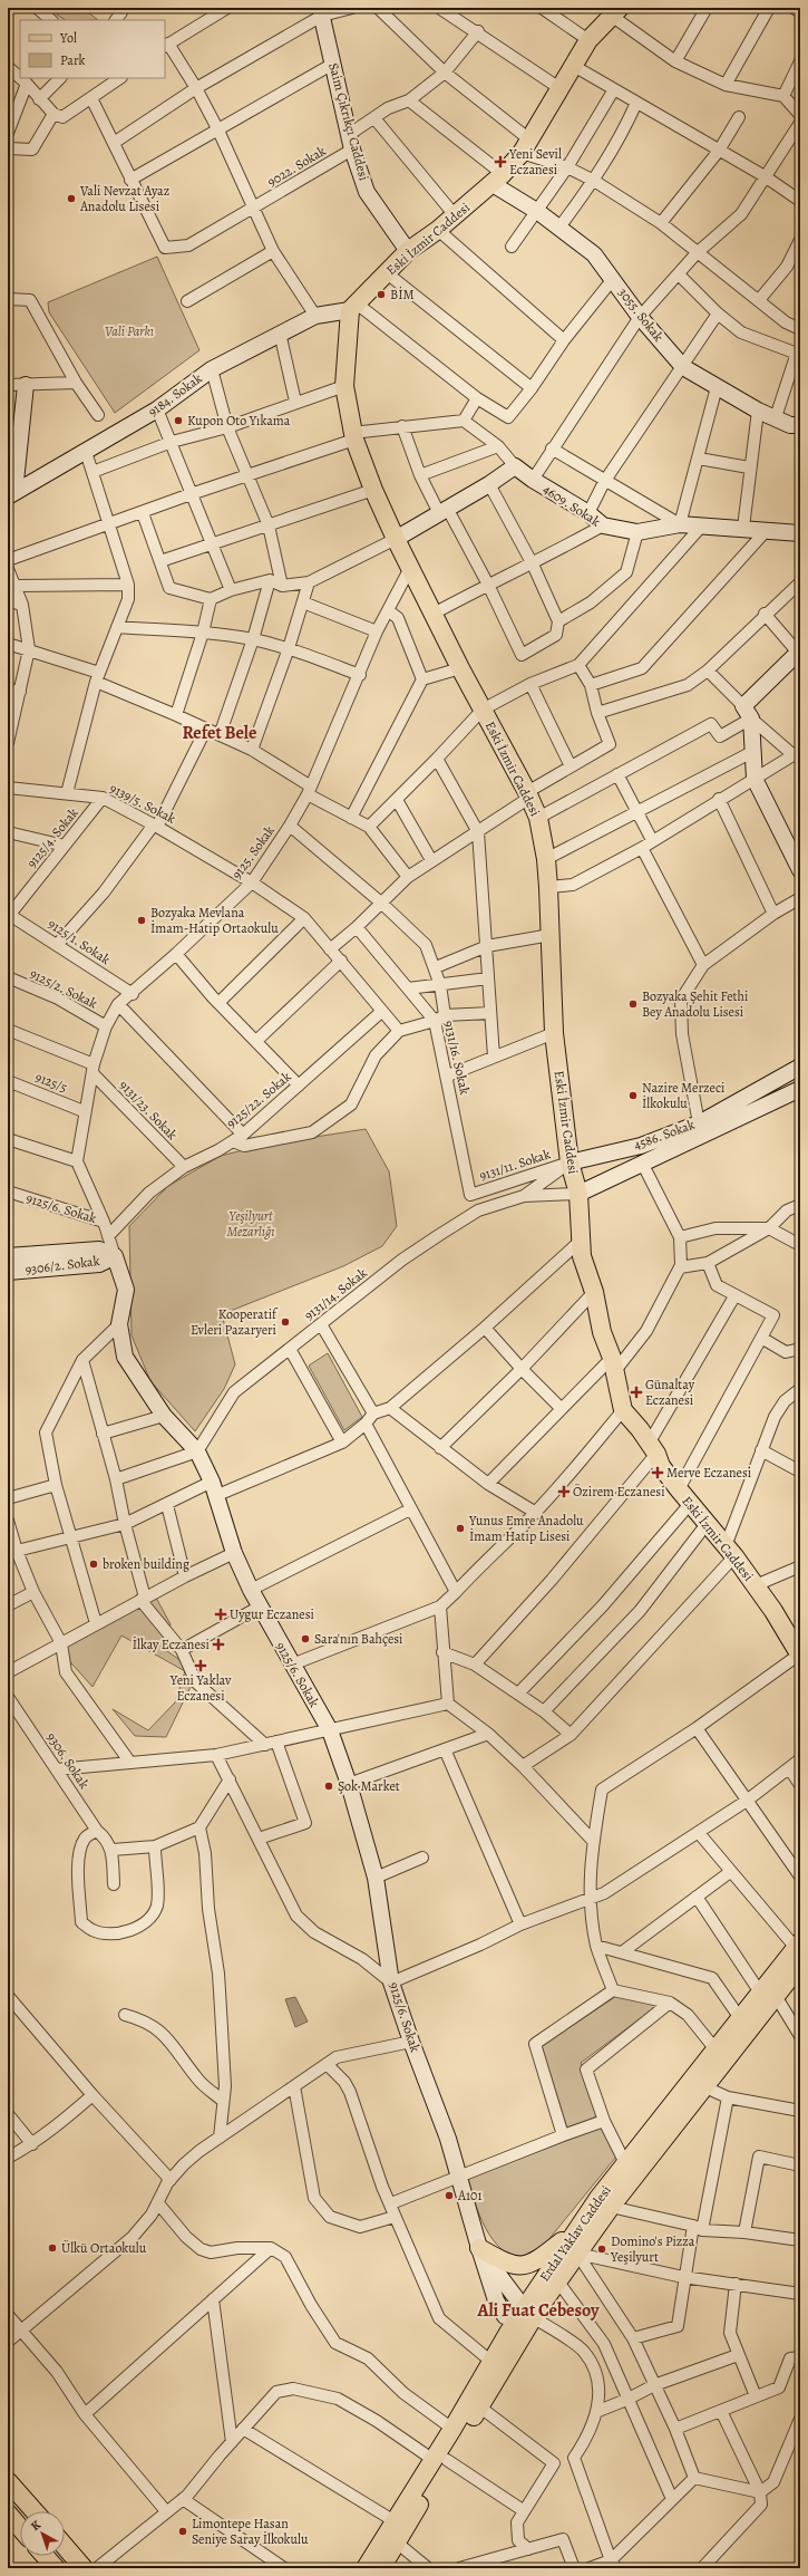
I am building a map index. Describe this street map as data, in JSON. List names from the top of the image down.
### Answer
{
  "streets": {
    "main road": [
      "Saim Çıkrıkçı Caddesi",
      "Eski İzmir Caddesi",
      "3055. Sokak",
      "9184. Sokak",
      "4609. Sokak",
      "4586. Sokak",
      "9125/6. Sokak",
      "9306/2. Sokak",
      "Erdal Yaklav Caddesi"
    ],
    "street": [
      "9022. Sokak",
      "9139/5. Sokak",
      "9125/4. Sokak",
      "9125. Sokak",
      "9125/1. Sokak",
      "9125/2. Sokak",
      "9131/16. Sokak",
      "9125/5",
      "9125/22. Sokak",
      "9131/23. Sokak",
      "9131/11. Sokak",
      "9131/14. Sokak",
      "9306. Sokak"
    ]
  },
  "crossings": [
    ["Saim Çıkrıkçı Caddesi", "9022. Sokak"],
    ["Saim Çıkrıkçı Caddesi", "Eski İzmir Caddesi"],
    ["Eski İzmir Caddesi", "3055. Sokak"],
    ["Eski İzmir Caddesi", "9184. Sokak"],
    ["Eski İzmir Caddesi", "9125. Sokak"],
    ["Eski İzmir Caddesi", "4586. Sokak"],
    ["Eski İzmir Caddesi", "9131/11. Sokak"],
    ["Eski İzmir Caddesi", "9131/14. Sokak"],
    ["9139/5. Sokak", "9125/4. Sokak"],
    ["9139/5. Sokak", "9125. Sokak"],
    ["9139/5. Sokak", "9125/22. Sokak"],
    ["9125/4. Sokak", "9125/1. Sokak"],
    ["9125. Sokak", "9125/1. Sokak"],
    ["9125. Sokak", "9125/2. Sokak"],
    ["9125. Sokak", "9125/5"],
    ["9125. Sokak", "9131/23. Sokak"],
    ["9131/16. Sokak", "9131/11. Sokak"],
    ["9125/22. Sokak", "9131/23. Sokak"],
    ["9125/22. Sokak", "9125/6. Sokak"],
    ["4586. Sokak", "9131/11. Sokak"],
    ["4586. Sokak", "9131/14. Sokak"],
    ["9131/11. Sokak", "9131/14. Sokak"],
    ["9125/6. Sokak", "9306/2. Sokak"],
    ["9125/6. Sokak", "9131/14. Sokak"],
    ["9125/6. Sokak", "Erdal Yaklav Caddesi"]
  ],
  "districts": ["Refet Bele", "Ali Fuat Cebesoy"],
  "parks": ["Vali Parkı", "Yeşilyurt Mezarlığı"],
  "places": {
    "health": [
      "Yeni Sevil Eczanesi",
      "Günaltay Eczanesi",
      "Merve Eczanesi",
      "Özirem Eczanesi",
      "Uygur Eczanesi",
      "İlkay Eczanesi",
      "Yeni Yaklav Eczanesi"
    ],
    "other": [
      "Vali Nevzat Ayaz Anadolu Lisesi",
      "BİM",
      "Kupon Oto Yıkama",
      "Bozyaka Mevlana İmam-Hatip Ortaokulu",
      "Bozyaka Şehit Fethi Bey Anadolu Lisesi",
      "Nazire Merzeci İlkokulu",
      "Kooperatif Evleri Pazaryeri",
      "Yunus Emre Anadolu İmam Hatip Lisesi",
      "broken building",
      "Sara'nın Bahçesi",
      "Şok Market",
      "A101",
      "Ülkü Ortaokulu",
      "Domino's Pizza Yeşilyurt",
      "Limontepe Hasan Seniye Saray İlkokulu"
    ]
  },
  "legend": ["Yol", "Park"],
  "north": "top left"
}
